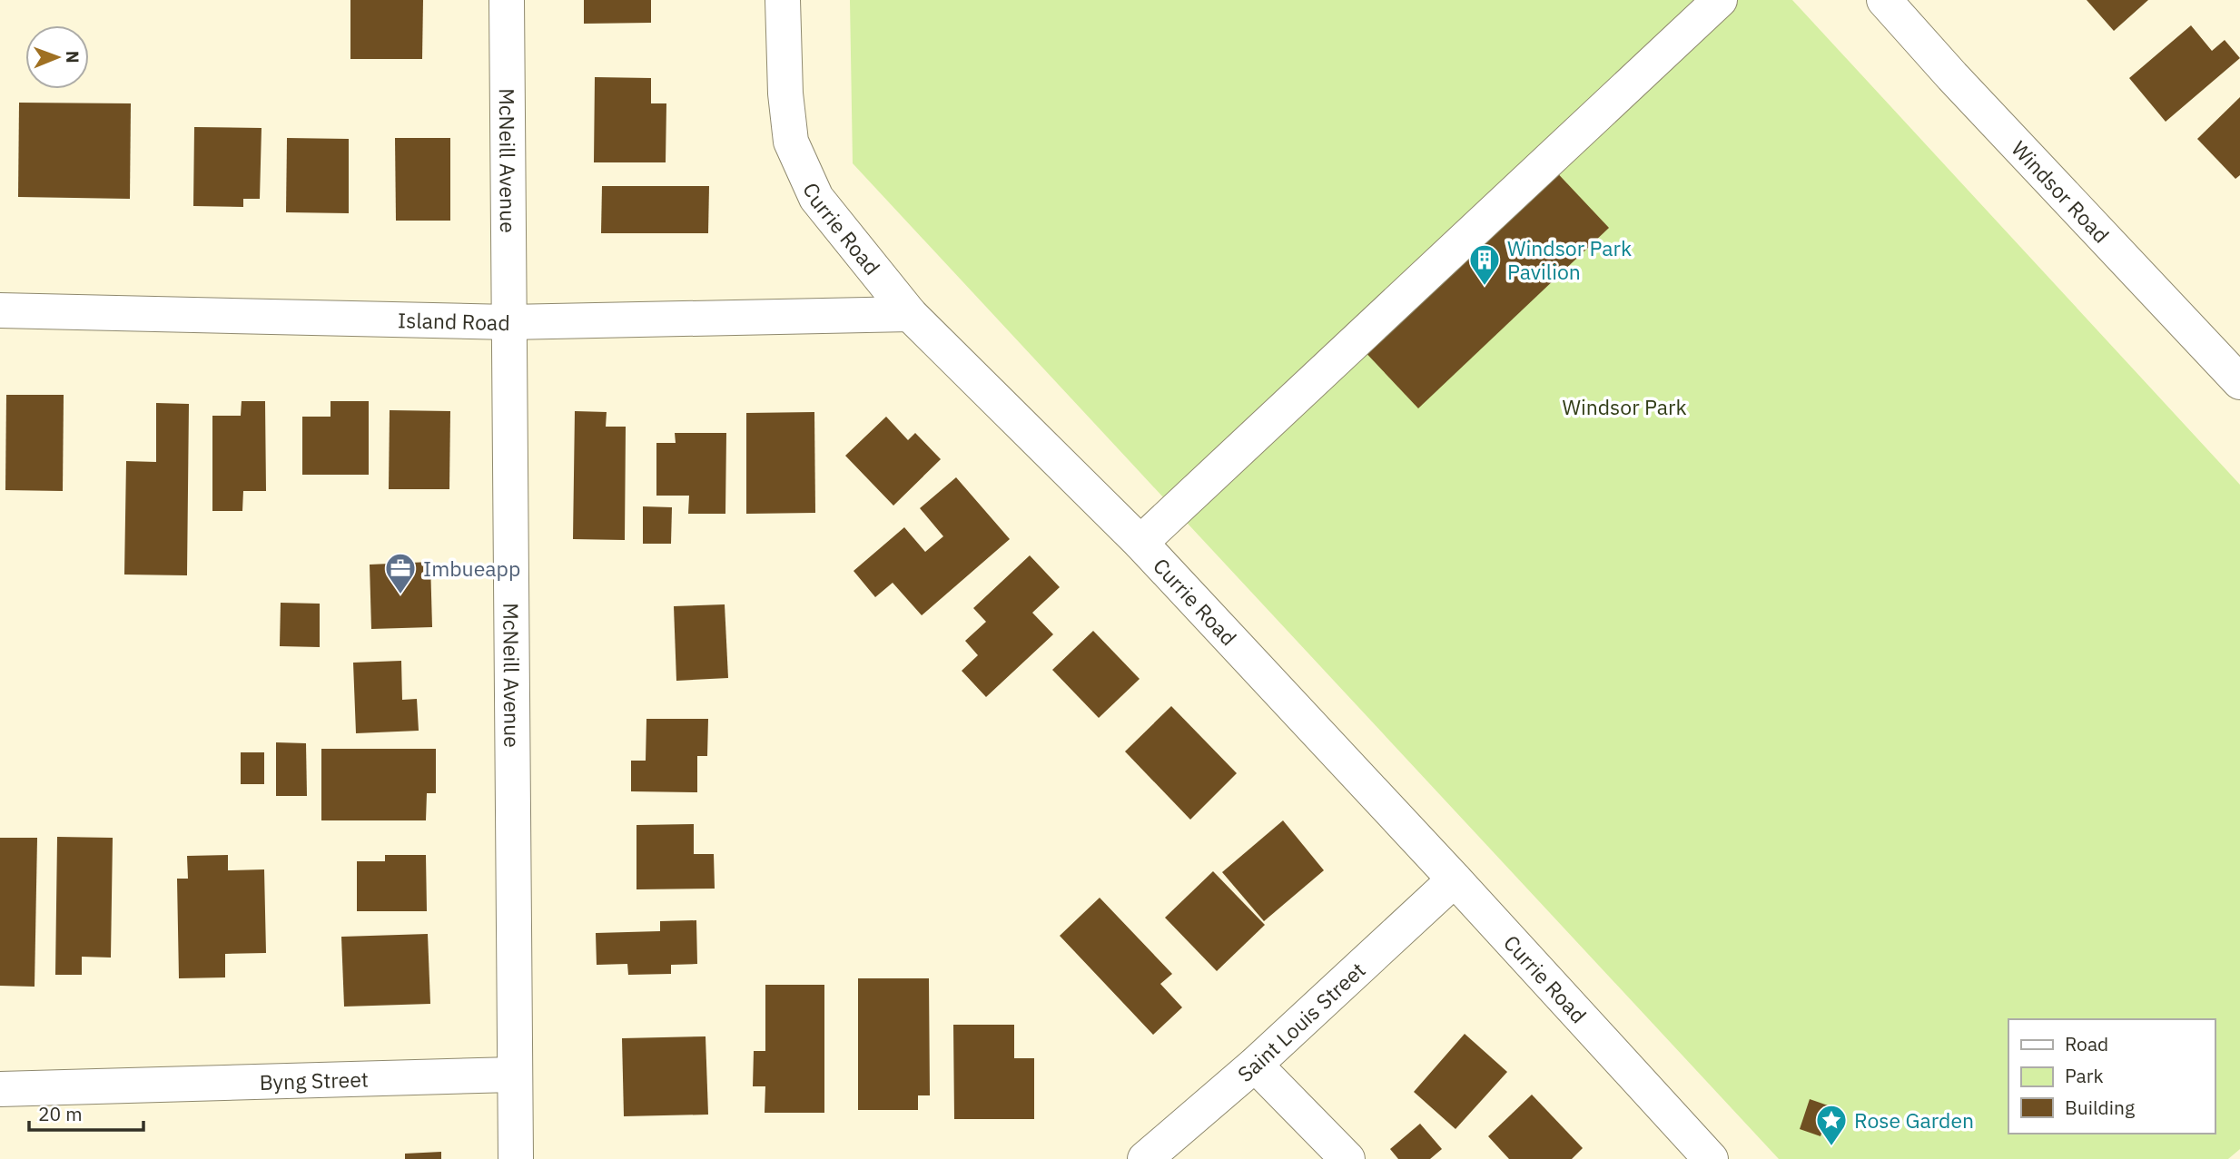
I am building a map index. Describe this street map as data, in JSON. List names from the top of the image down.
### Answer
{
  "streets": {
    "street": [
      "McNeill Avenue",
      "Windsor Road",
      "Currie Road",
      "Island Road",
      "Saint Louis Street",
      "Byng Street"
    ]
  },
  "crossings": [
    ["McNeill Avenue", "Island Road"],
    ["McNeill Avenue", "Byng Street"],
    ["Currie Road", "Island Road"],
    ["Currie Road", "Saint Louis Street"]
  ],
  "parks": ["Windsor Park"],
  "places": {
    "building": ["Windsor Park Pavilion"],
    "office": ["Imbueapp"],
    "place": ["Rose Garden"]
  },
  "legend": ["Road", "Park", "Building"],
  "scale_bar": "20 m",
  "north": "right"
}
